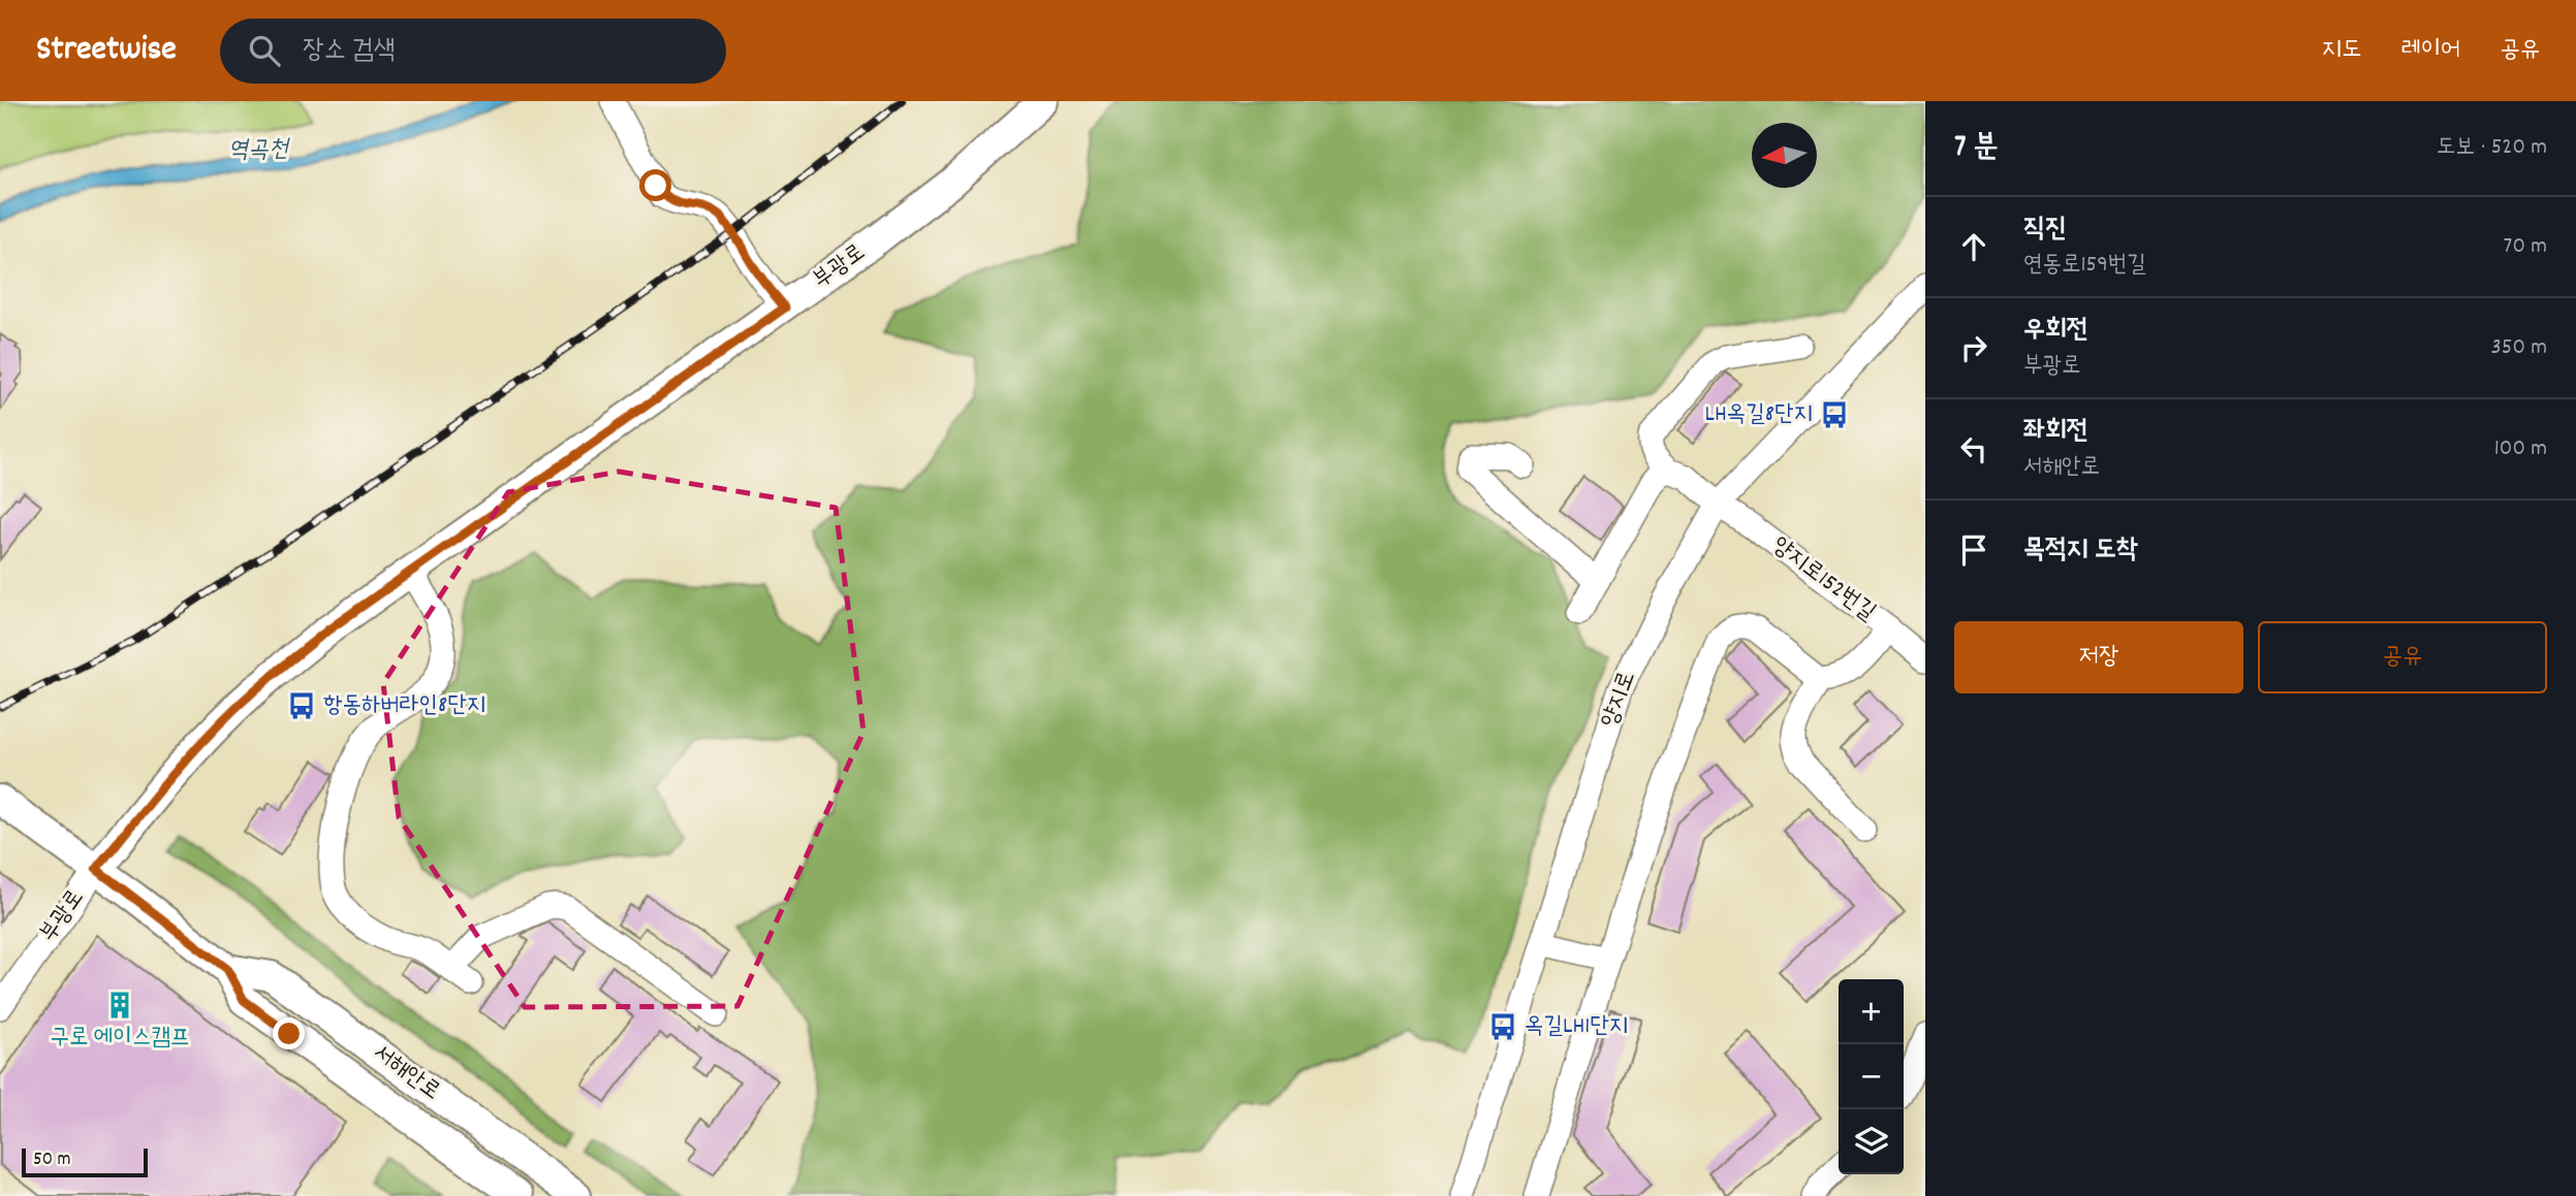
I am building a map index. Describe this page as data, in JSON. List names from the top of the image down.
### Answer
{
  "streets": {
    "main road": ["부광로", "서해안로"],
    "street": ["양지로152번길", "양지로"]
  },
  "crossings": [
    ["부광로", "서해안로"],
    ["양지로152번길", "양지로"]
  ],
  "water": ["역곡천"],
  "places": {
    "bus stop": ["LH옥길8단지", "항동하버라인8단지", "옥길LH1단지"],
    "building": ["구로 에이스캠프"]
  },
  "scale_bar": "50 m",
  "north": "left",
  "page": {
    "header": "Streetwise",
    "search": "장소 검색",
    "nav": ["지도", "레이어", "공유"],
    "heading": ["7 분", "도보 · 520 m"],
    "list": [
      ["직진", "연동로159번길", "70 m"],
      ["우회전", "부광로", "350 m"],
      ["좌회전", "서해안로", "100 m"],
      "목적지 도착"
    ],
    "buttons": ["저장", "공유"],
    "map_buttons": ["+", "−"],
    "scale": "50 m"
  }
}
